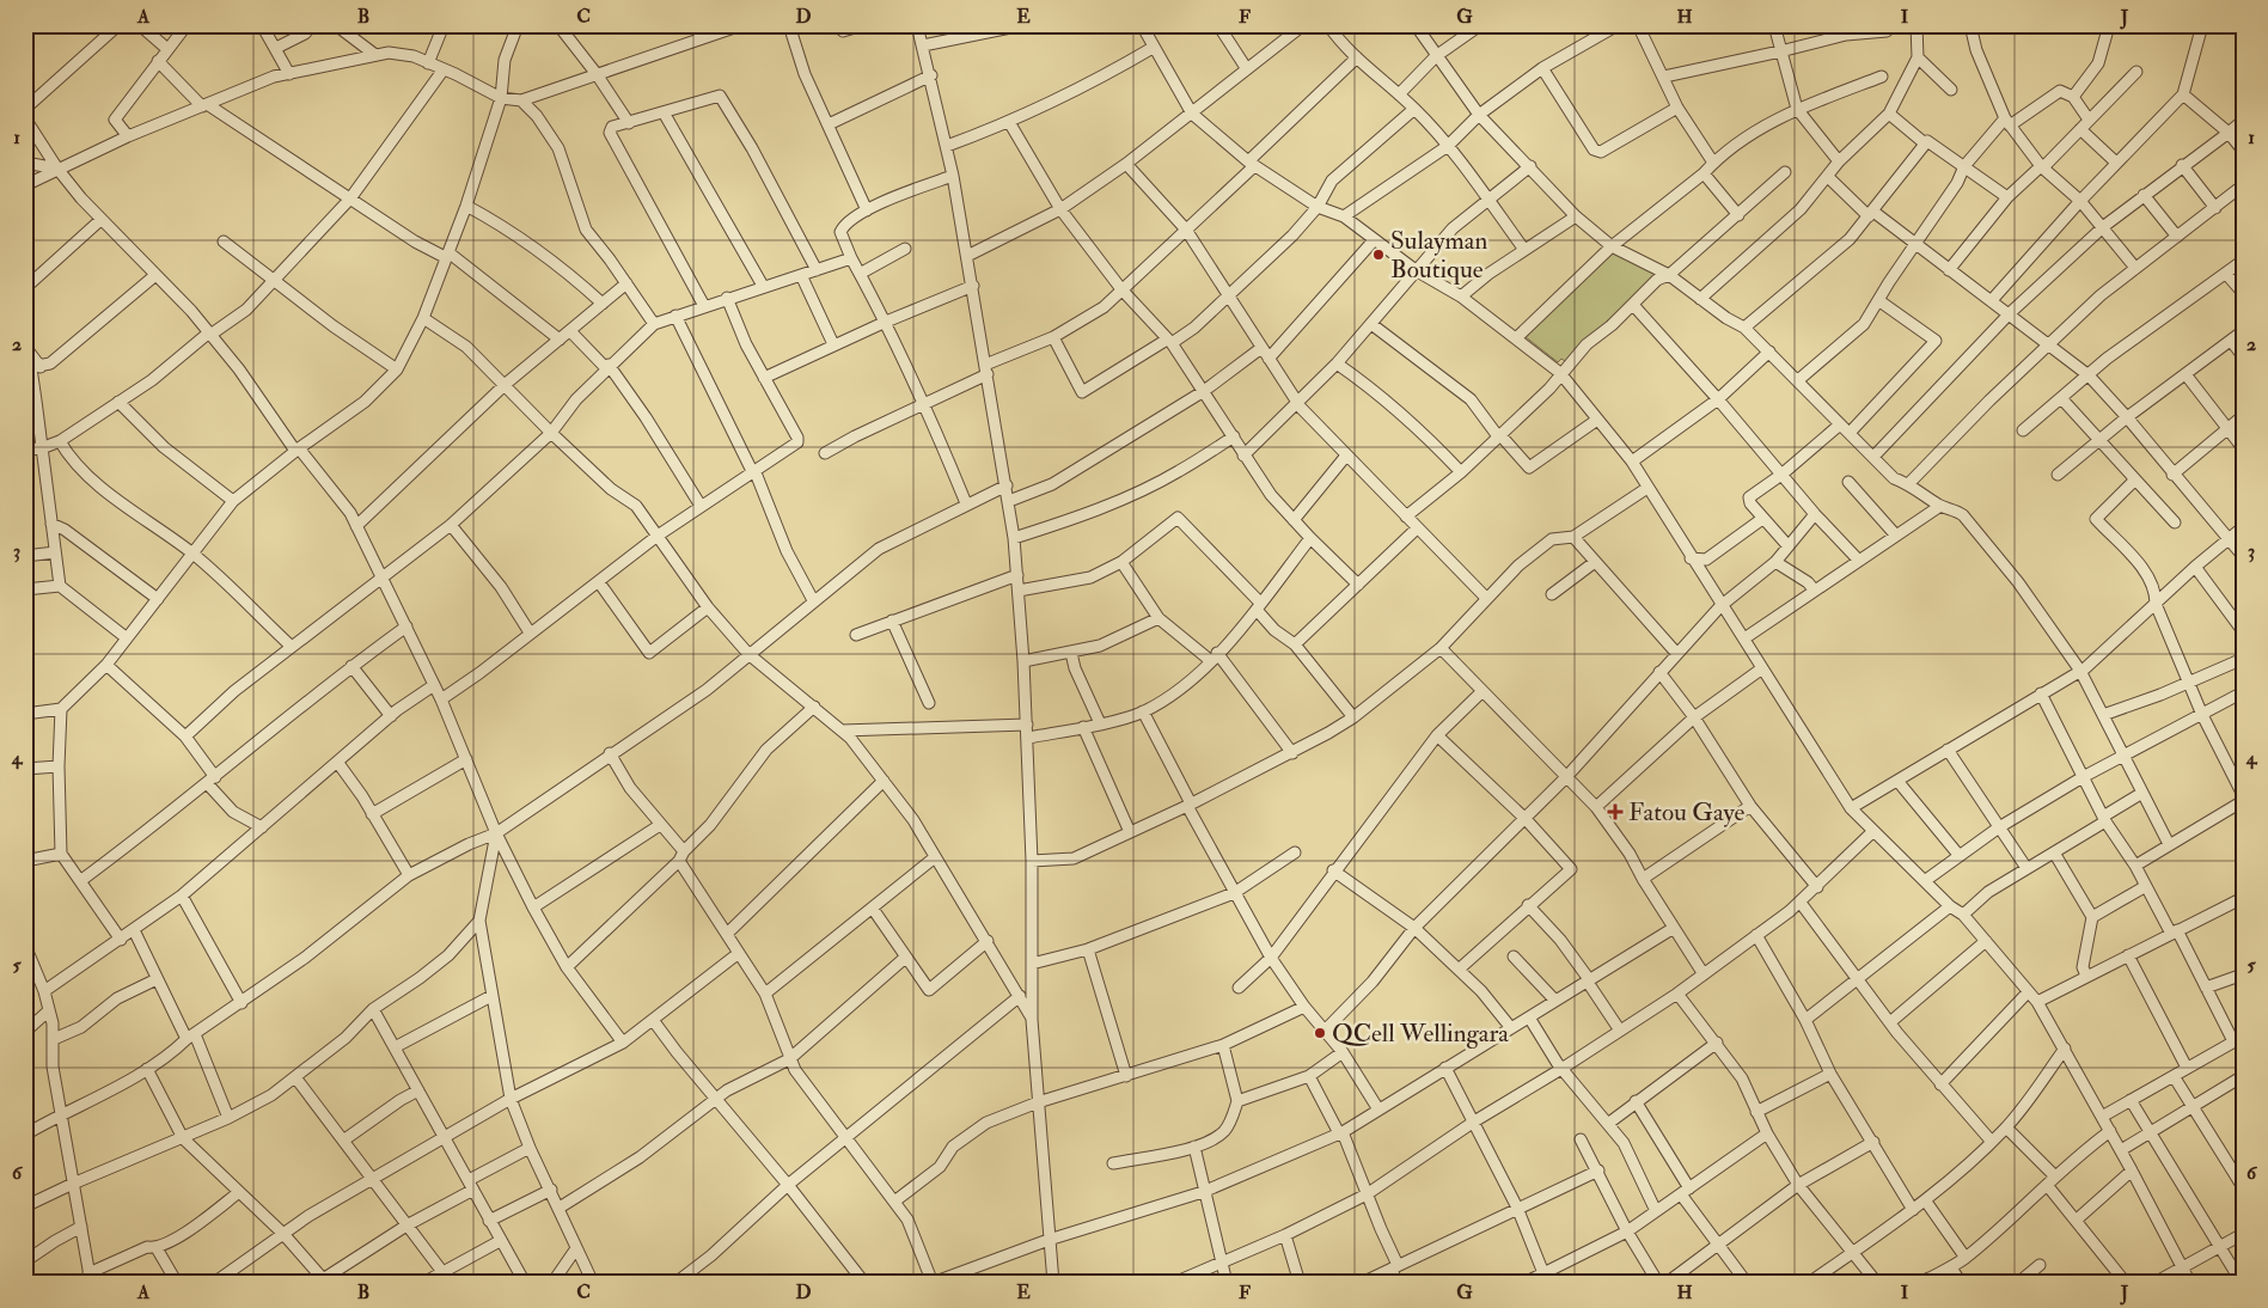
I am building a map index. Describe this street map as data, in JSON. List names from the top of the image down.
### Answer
{
  "places": {
    "other": ["Sulayman Boutique", "QCell Wellingara"],
    "health": ["Fatou Gaye"]
  },
  "grid": {
    "columns": [
      "A",
      "B",
      "C",
      "D",
      "E",
      "F",
      "G",
      "H",
      "I",
      "J"
    ],
    "rows": [
      "1",
      "2",
      "3",
      "4",
      "5",
      "6"
    ]
  }
}
